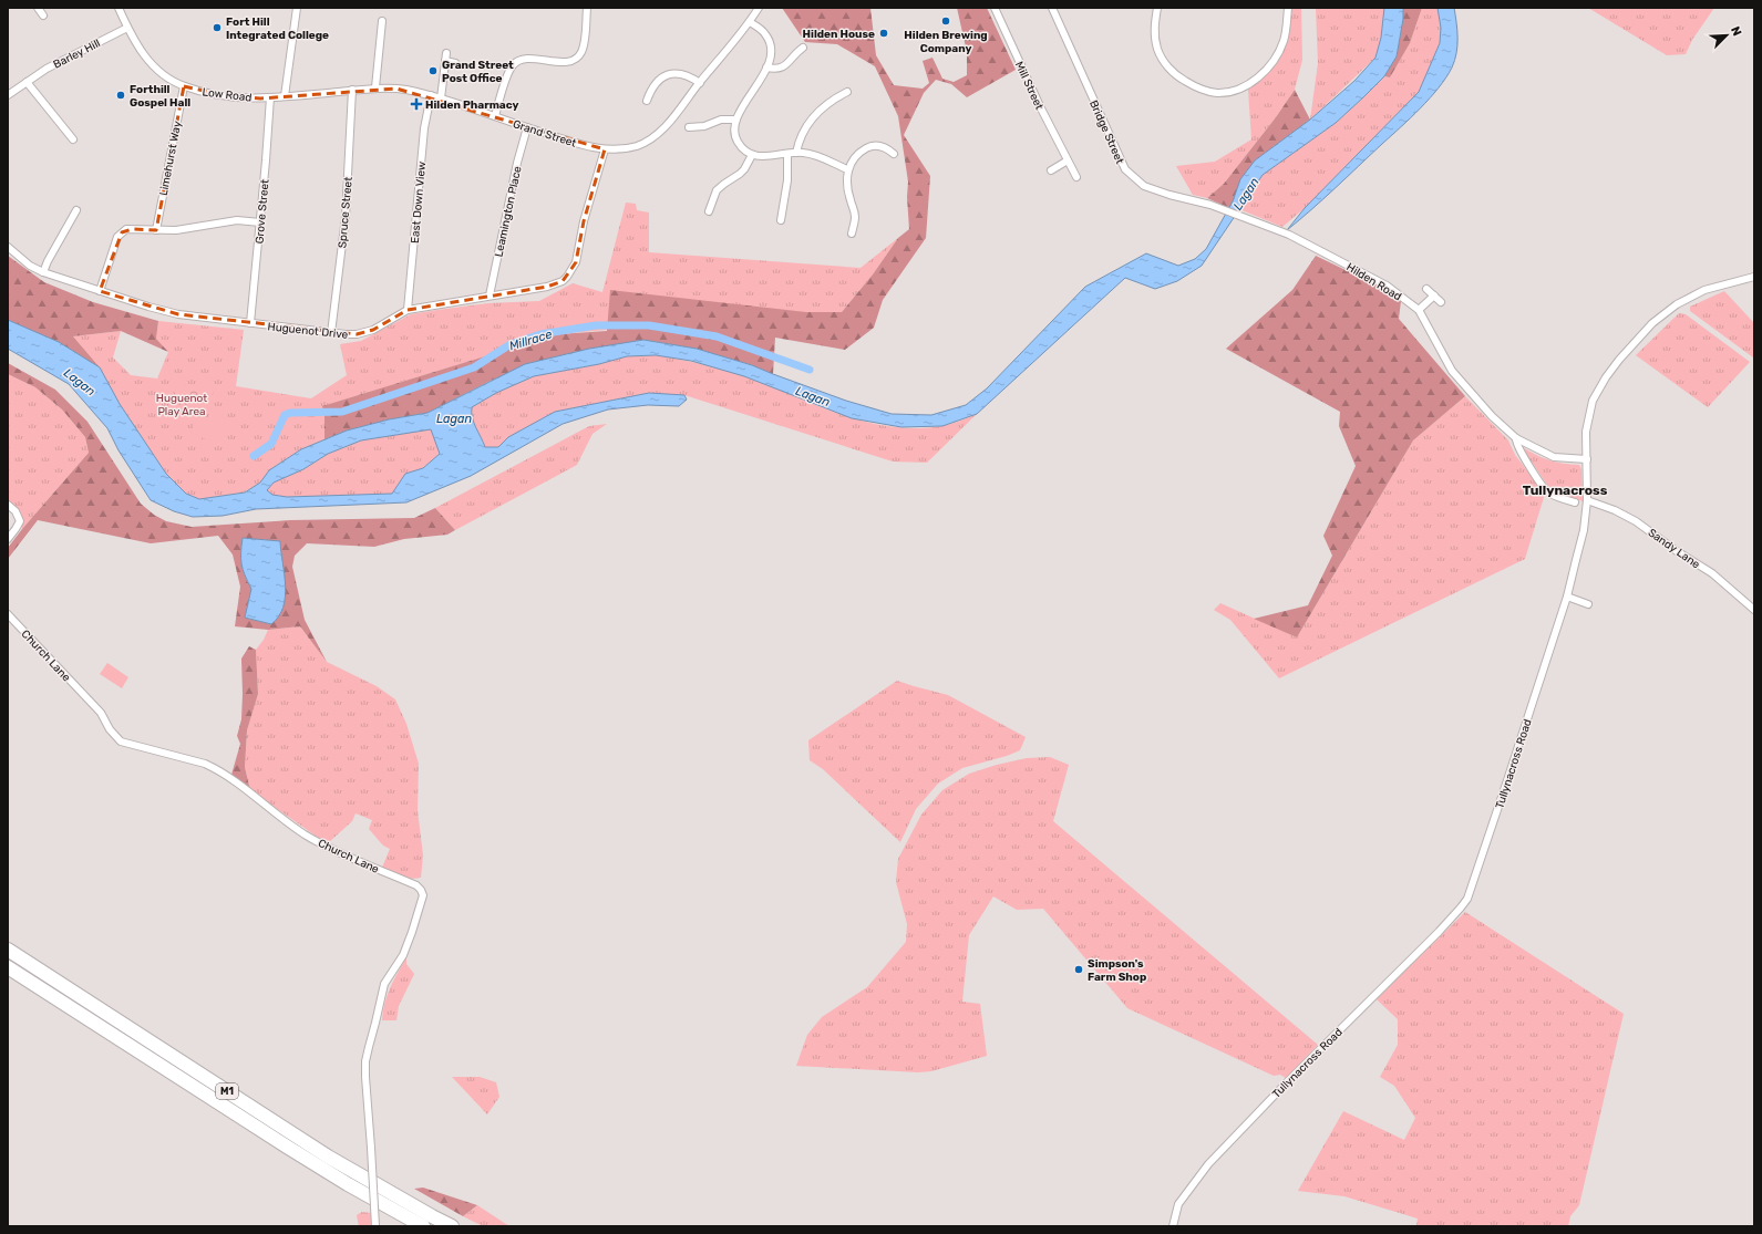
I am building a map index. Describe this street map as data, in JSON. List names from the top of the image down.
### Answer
{
  "streets": {
    "highway": ["M1"],
    "street": [
      "Barley Hill",
      "Mill Street",
      "Low Road",
      "Bridge Street",
      "Grand Street",
      "Limehurst Way",
      "East Down View",
      "Grove Street",
      "Leamington Place",
      "Spruce Street",
      "Hilden Road",
      "Huguenot Drive",
      "Sandy Lane",
      "Church Lane",
      "Tullynacross Road"
    ]
  },
  "crossings": [
    ["Barley Hill", "Low Road"],
    ["Low Road", "Grand Street"],
    ["Low Road", "Limehurst Way"],
    ["Low Road", "Grove Street"],
    ["Bridge Street", "Hilden Road"],
    ["Grand Street", "East Down View"],
    ["Grand Street", "Grove Street"],
    ["Grand Street", "Leamington Place"],
    ["Grand Street", "Spruce Street"],
    ["Grand Street", "Huguenot Drive"],
    ["East Down View", "Huguenot Drive"],
    ["Grove Street", "Huguenot Drive"],
    ["Leamington Place", "Huguenot Drive"],
    ["Spruce Street", "Huguenot Drive"],
    ["Hilden Road", "Tullynacross Road"],
    ["Sandy Lane", "Tullynacross Road"]
  ],
  "districts": ["Tullynacross"],
  "water": ["Lagan", "Millrace"],
  "parks": ["Huguenot Play Area"],
  "places": {
    "other": [
      "Hilden Brewing Company",
      "Fort Hill Integrated College",
      "Hilden House",
      "Grand Street Post Office",
      "Forthill Gospel Hall",
      "Simpson's Farm Shop"
    ],
    "health": ["Hilden Pharmacy"]
  },
  "north": "top right"
}
